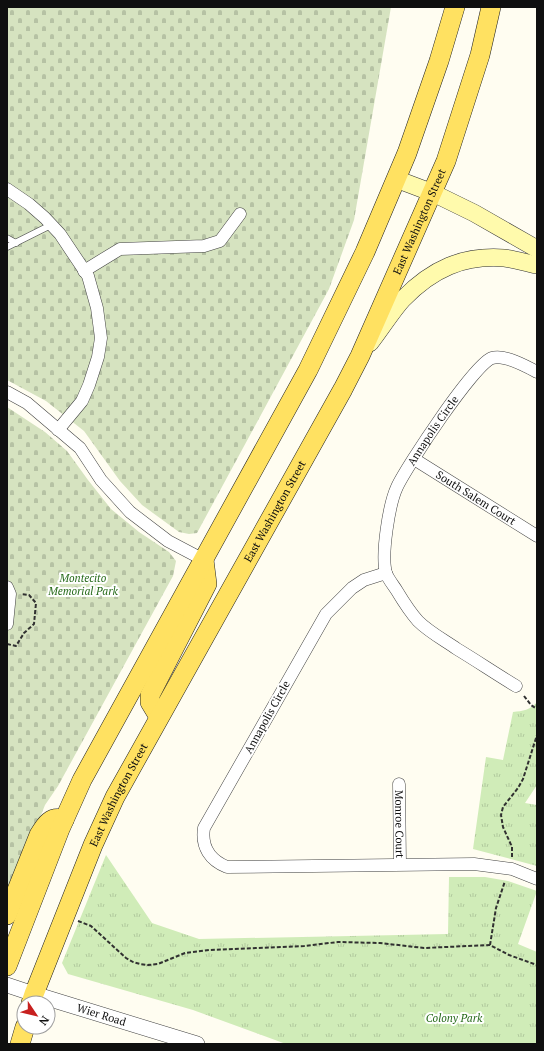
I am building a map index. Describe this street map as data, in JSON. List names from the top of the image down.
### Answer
{
  "streets": {
    "main road": ["East Washington Street"],
    "street": [
      "Annapolis Circle",
      "South Salem Court",
      "Monroe Court",
      "Wier Road"
    ]
  },
  "crossings": [
    ["Annapolis Circle", "South Salem Court"],
    ["Annapolis Circle", "Monroe Court"]
  ],
  "parks": ["Montecito Memorial Park", "Colony Park"],
  "north": "bottom right"
}
